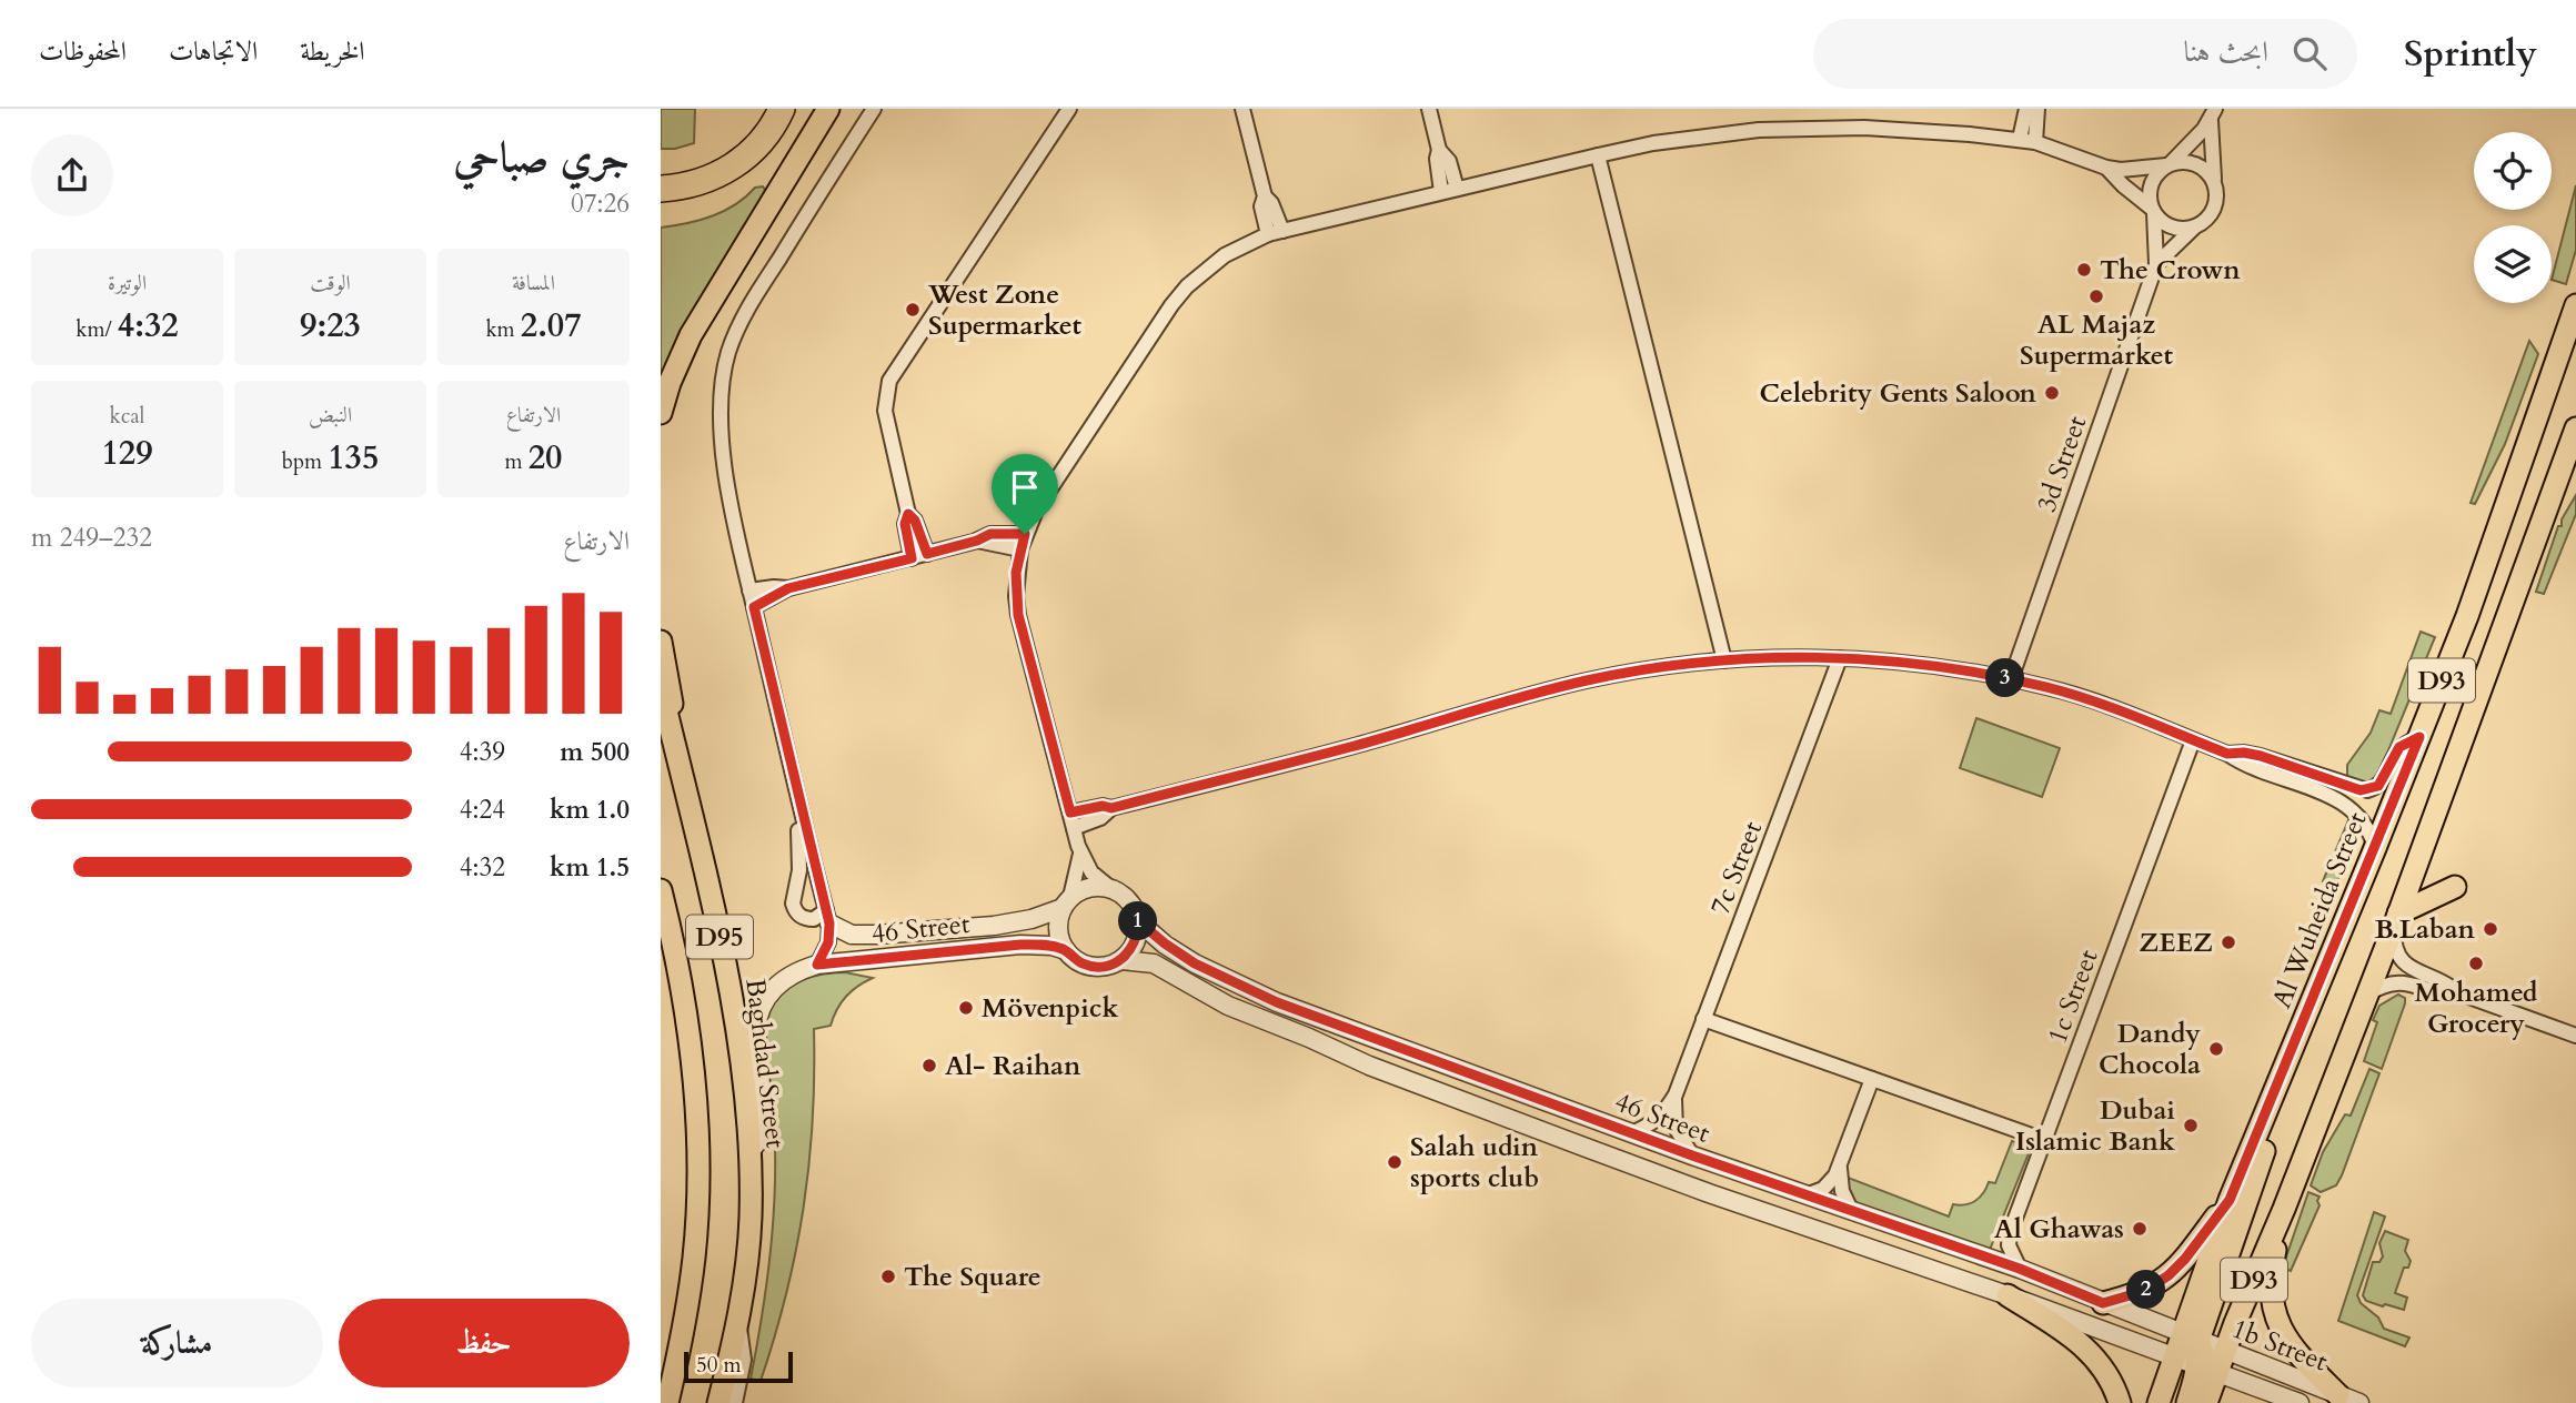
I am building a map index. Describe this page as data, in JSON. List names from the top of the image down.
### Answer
{
  "streets": {
    "main road": [
      "D93",
      "Al Wuheida Street",
      "D95",
      "Baghdad Street"
    ],
    "street": [
      "3d Street",
      "7c Street",
      "46 Street",
      "1c Street",
      "1b Street"
    ]
  },
  "crossings": [
    ["D93", "1b Street"],
    ["7c Street", "46 Street"],
    ["Al Wuheida Street", "46 Street"],
    ["Al Wuheida Street", "1b Street"],
    ["46 Street", "1c Street"],
    ["46 Street", "Baghdad Street"],
    ["46 Street", "1b Street"]
  ],
  "places": [
    "The Crown",
    "AL Majaz Supermarket",
    "West Zone Supermarket",
    "Celebrity Gents Saloon",
    "B.Laban",
    "ZEEZ",
    "Mohamed Grocery",
    "Mövenpick",
    "Dandy Chocola",
    "Al- Raihan",
    "Dubai Islamic Bank",
    "Salah udin sports club",
    "Al Ghawas",
    "The Square"
  ],
  "scale_bar": "50 m",
  "page": {
    "header": "Sprintly",
    "search": "ابحث هنا",
    "nav": ["الخريطة", "الاتجاهات", "المحفوظات"],
    "heading": ["جري صباحي", "07:26"],
    "stats": [
      ["المسافة", "2.07 km"],
      ["الوقت", "9:23"],
      ["الوتيرة", "4:32 /km"],
      ["الارتفاع", "20 m"],
      ["النبض", "135 bpm"],
      ["kcal", "129"]
    ],
    "chart": ["الارتفاع", "232–249 m"],
    "pins": ["3", "1", "2"],
    "list": [
      {
        "name": "500 m",
        "note": "4:39"
      },
      {
        "name": "1.0 km",
        "note": "4:24"
      },
      {
        "name": "1.5 km",
        "note": "4:32"
      }
    ],
    "buttons": ["حفظ", "مشاركة"],
    "scale": "50 m"
  }
}
